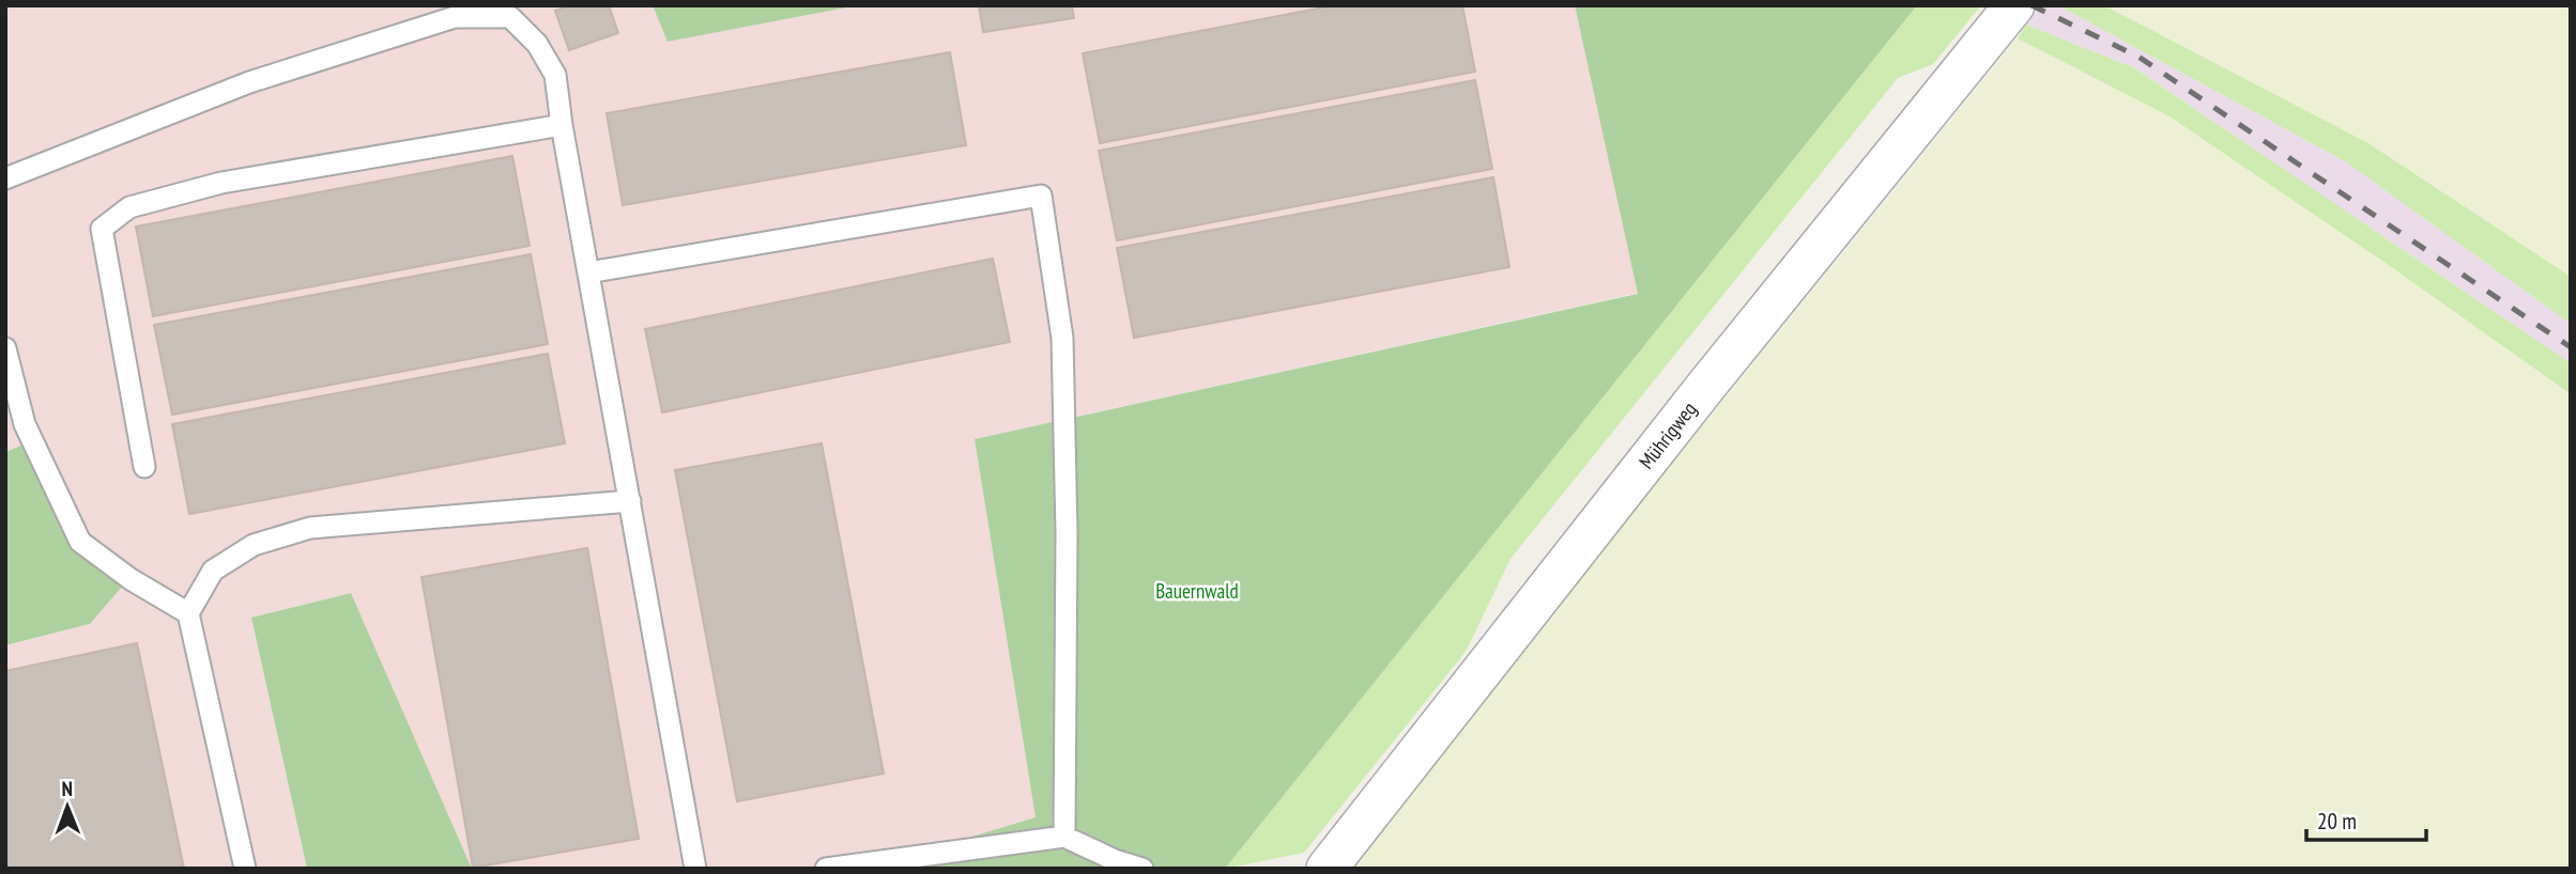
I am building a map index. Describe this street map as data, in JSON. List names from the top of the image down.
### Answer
{
  "streets": {
    "street": ["Mührigweg"]
  },
  "parks": ["Bauernwald"],
  "scale_bar": "20 m",
  "north": "top"
}
